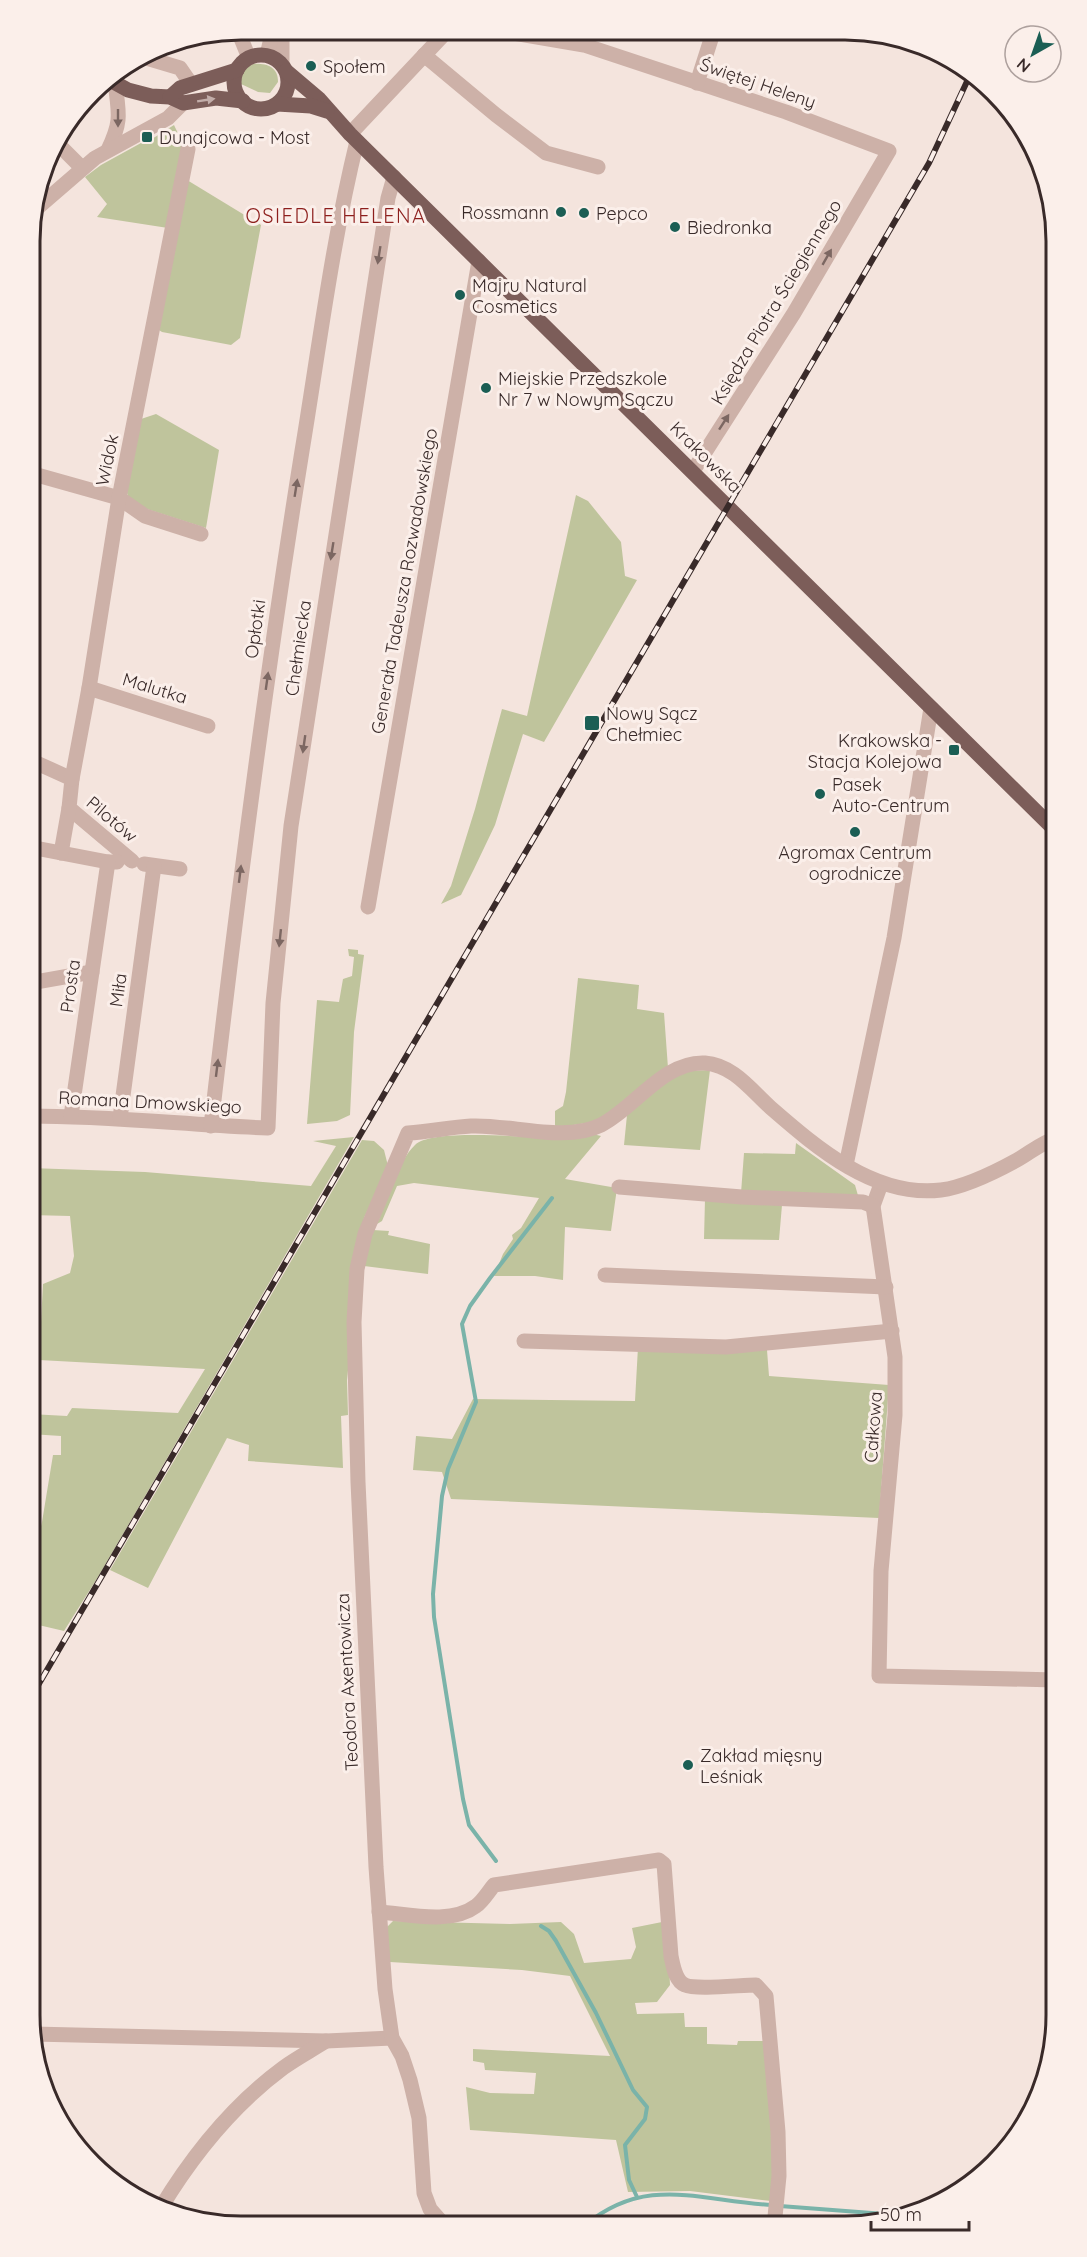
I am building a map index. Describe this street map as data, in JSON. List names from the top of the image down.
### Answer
{
  "streets": {
    "main road": ["Krakowska"],
    "street": [
      "Świętej Heleny",
      "Księdza Piotra Ściegiennego",
      "Widok",
      "Generała Tadeusza Rozwadowskiego",
      "Opłotki",
      "Chełmiecka",
      "Malutka",
      "Pilotów",
      "Prosta",
      "Miła",
      "Romana Dmowskiego",
      "Całkowa",
      "Teodora Axentowicza"
    ]
  },
  "crossings": [
    ["Świętej Heleny", "Księdza Piotra Ściegiennego"],
    ["Księdza Piotra Ściegiennego", "Krakowska"],
    ["Krakowska", "Generała Tadeusza Rozwadowskiego"],
    ["Krakowska", "Opłotki"],
    ["Krakowska", "Chełmiecka"],
    ["Widok", "Malutka"],
    ["Widok", "Pilotów"],
    ["Opłotki", "Romana Dmowskiego"],
    ["Chełmiecka", "Romana Dmowskiego"],
    ["Prosta", "Romana Dmowskiego"],
    ["Miła", "Romana Dmowskiego"]
  ],
  "one_way": ["Księdza Piotra Ściegiennego", "Opłotki", "Chełmiecka"],
  "districts": ["OSIEDLE HELENA"],
  "places": {
    "other": [
      "Społem",
      "Rossmann",
      "Pepco",
      "Biedronka",
      "Majru Natural Cosmetics",
      "Miejskie Przedszkole Nr 7 w Nowym Sączu",
      "Pasek Auto-Centrum",
      "Agromax Centrum ogrodnicze",
      "Zakład mięsny Leśniak"
    ],
    "transit": ["Dunajcowa - Most", "Nowy Sącz Chełmiec", "Krakowska - Stacja Kolejowa"]
  },
  "scale_bar": "50 m",
  "north": "bottom left"
}
